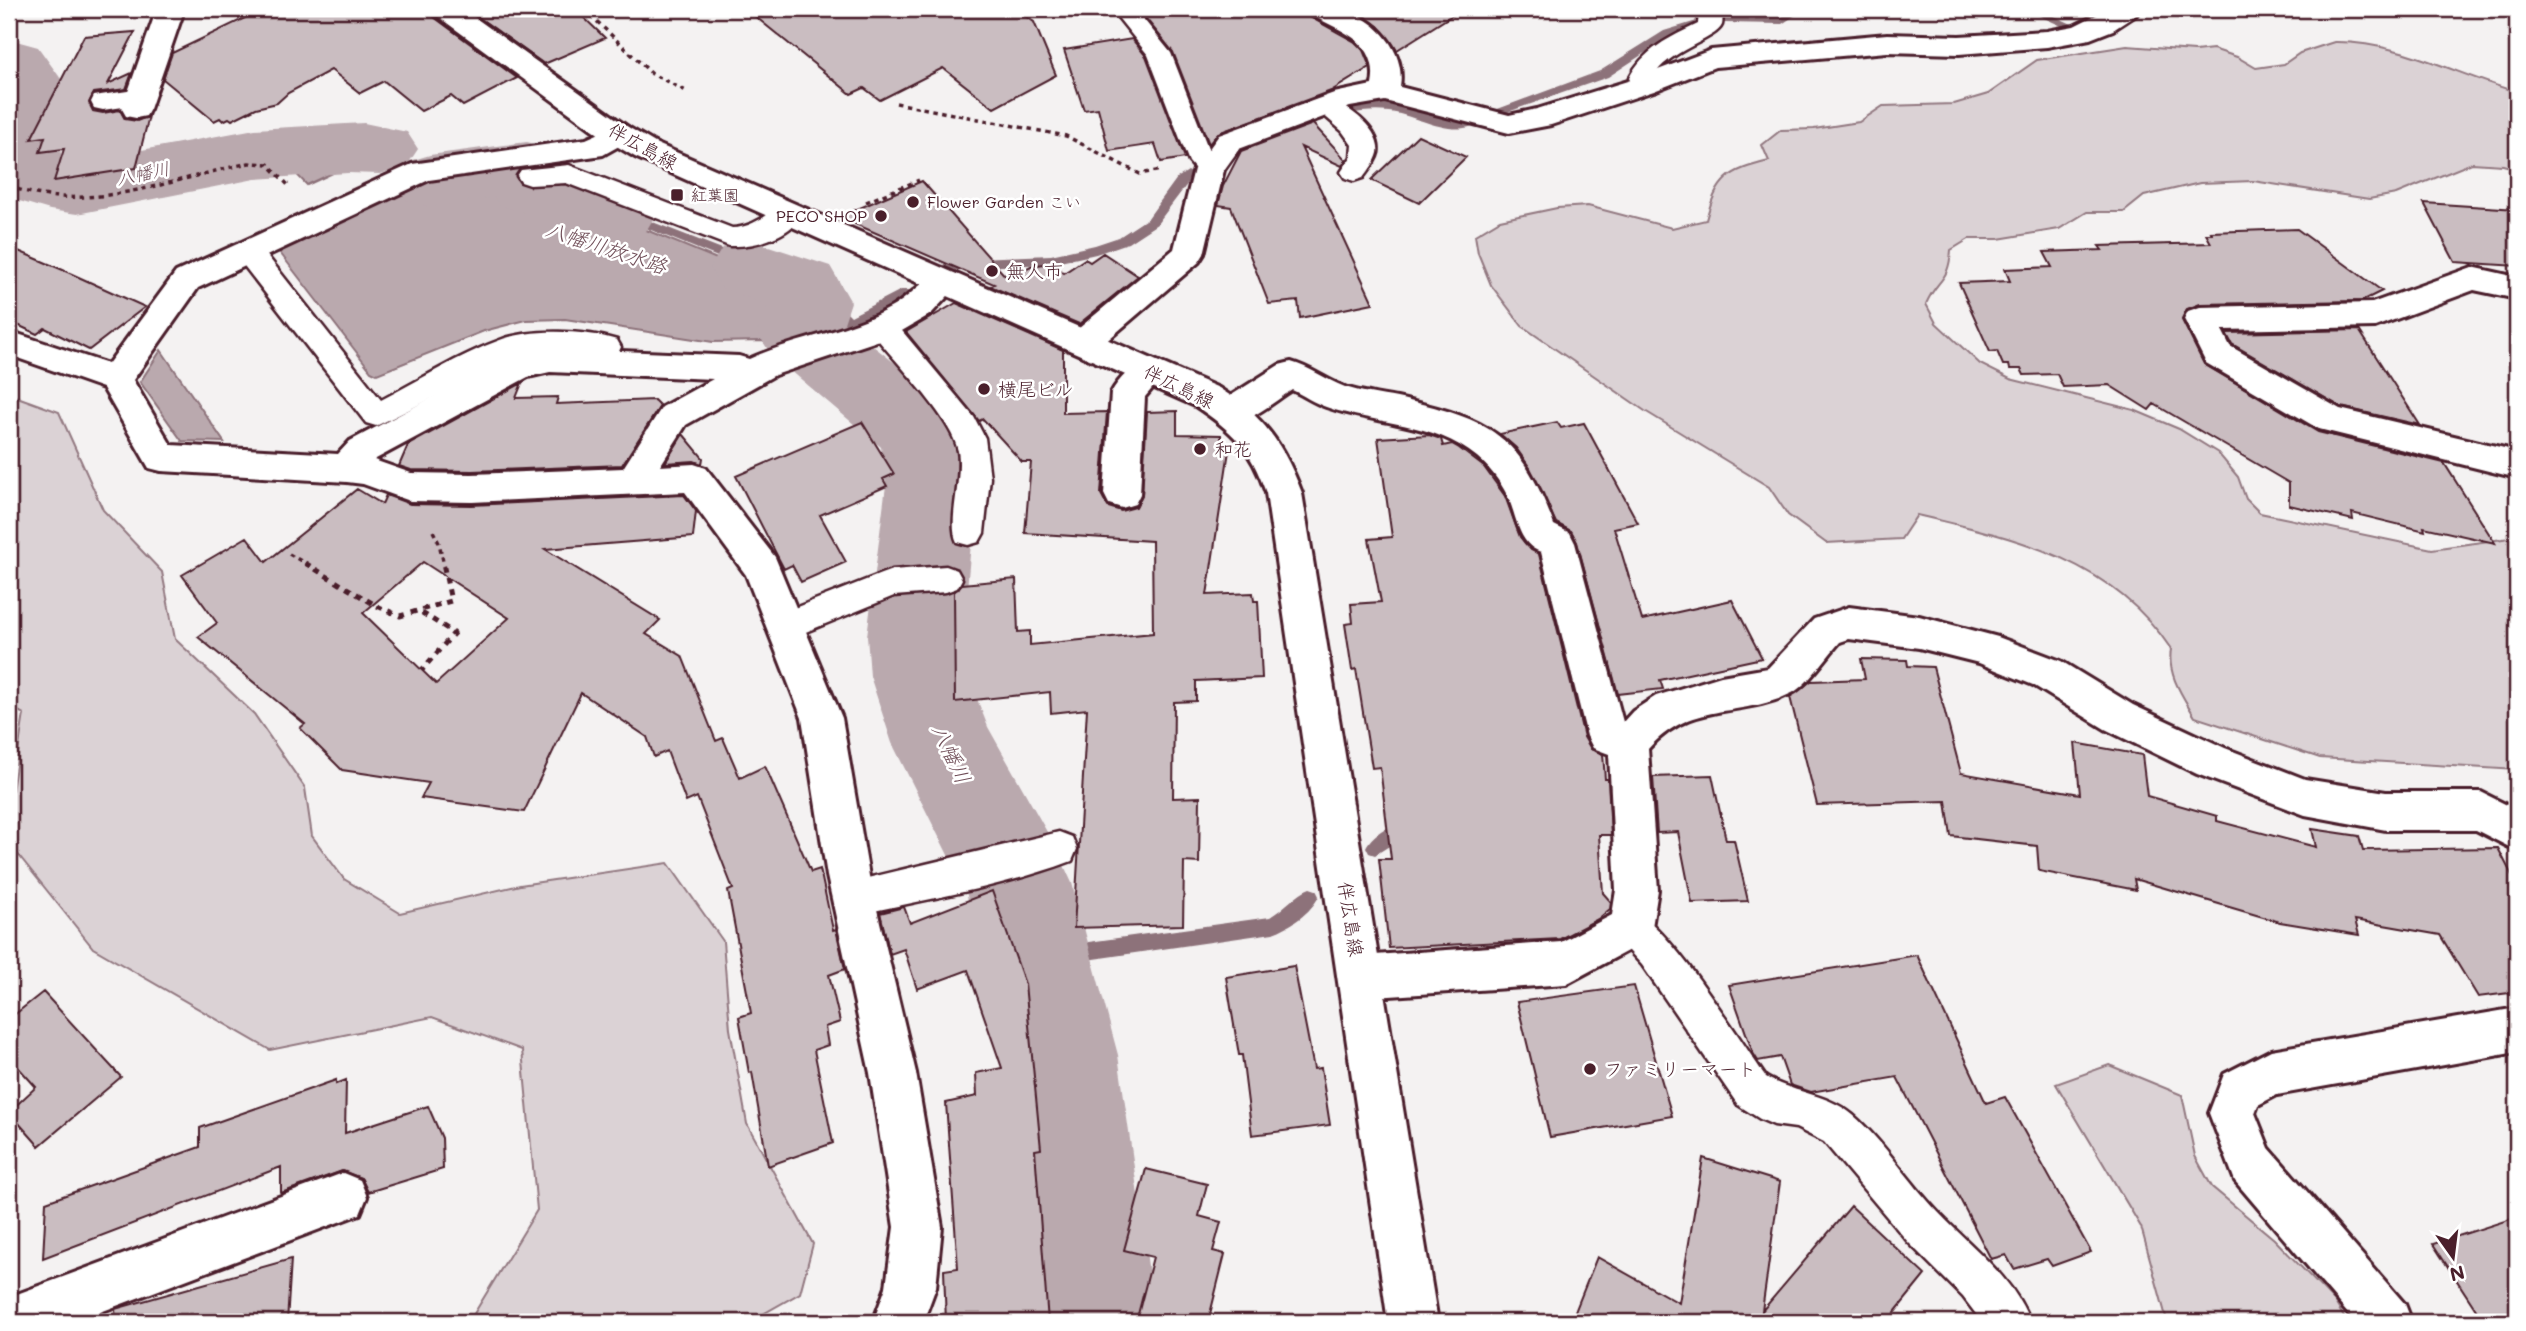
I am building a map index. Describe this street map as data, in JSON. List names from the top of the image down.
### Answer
{
  "streets": {
    "street": ["伴広島線"]
  },
  "water": ["八幡川", "八幡川放水路"],
  "places": {
    "transit": ["紅葉園"],
    "other": [
      "Flower Garden こい",
      "PECO SHOP",
      "無人市",
      "横尾ビル",
      "和花",
      "ファミリーマート"
    ]
  },
  "north": "bottom"
}
